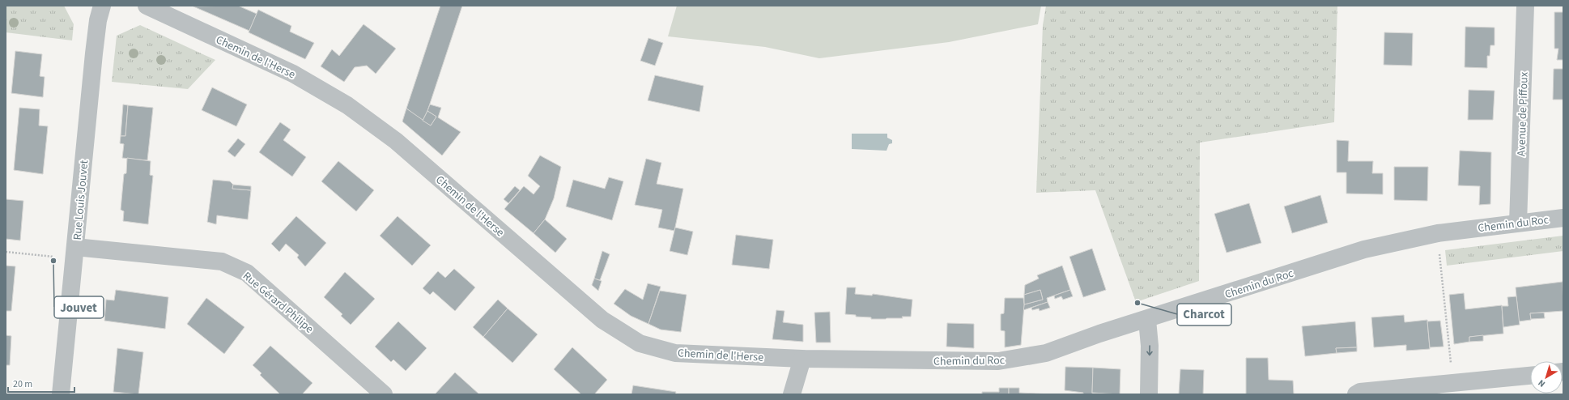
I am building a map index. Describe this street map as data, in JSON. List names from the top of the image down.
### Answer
{
  "streets": {
    "street": [
      "Chemin de l'Herse",
      "Avenue de Piffoux",
      "Rue Louis Jouvet",
      "Chemin du Roc",
      "Rue Gérard Philipe"
    ]
  },
  "crossings": [
    ["Chemin de l'Herse", "Chemin du Roc"],
    ["Avenue de Piffoux", "Chemin du Roc"],
    ["Rue Louis Jouvet", "Rue Gérard Philipe"]
  ],
  "places": ["Jouvet", "Charcot"],
  "scale_bar": "20 m",
  "north": "bottom left"
}
